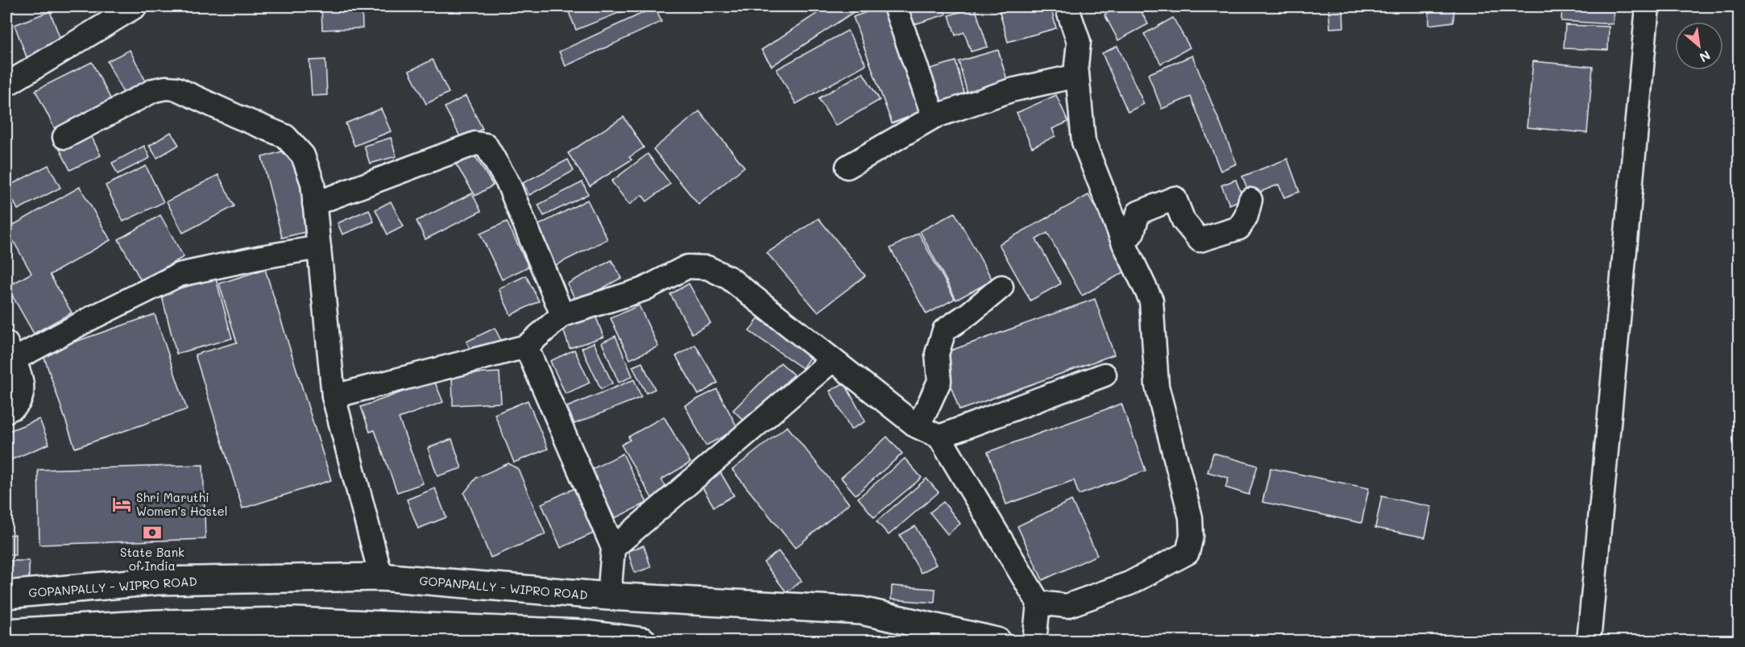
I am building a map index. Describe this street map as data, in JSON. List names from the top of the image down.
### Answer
{
  "streets": {
    "main road": ["GOPANPALLY - WIPRO ROAD"]
  },
  "places": {
    "hotel": ["Shri Maruthi Women's Hostel"],
    "bank": ["State Bank of India"]
  },
  "north": "bottom right"
}
